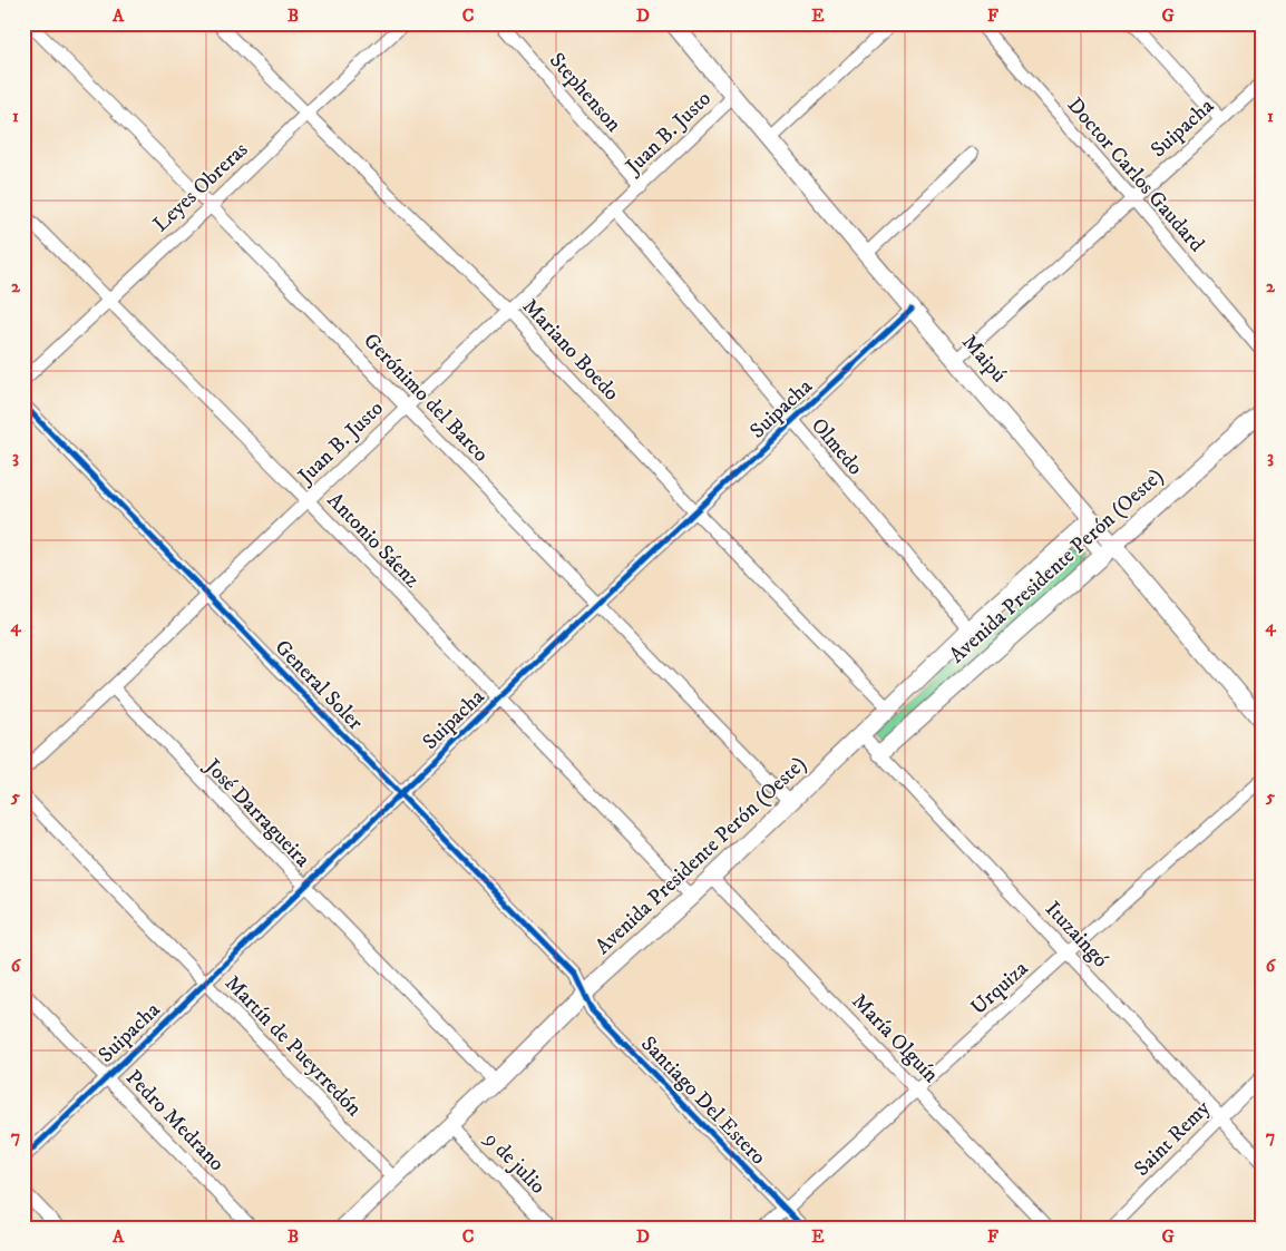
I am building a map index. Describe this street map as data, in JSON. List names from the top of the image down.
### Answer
{
  "streets": {
    "main road": ["Maipú", "Avenida Presidente Perón (Oeste)"],
    "street": [
      "Stephenson",
      "Suipacha",
      "Juan B. Justo",
      "Doctor Carlos Gaudard",
      "Leyes Obreras",
      "Mariano Boedo",
      "Gerónimo del Barco",
      "Olmedo",
      "Antonio Sáenz",
      "General Soler",
      "José Darragueira",
      "Ituzaingó",
      "Urquiza",
      "María Olguín",
      "Martín de Pueyrredón",
      "Santiago Del Estero",
      "Pedro Medrano",
      "Saint Remy",
      "9 de julio"
    ]
  },
  "crossings": [
    ["Stephenson", "Juan B. Justo"],
    ["Suipacha", "Doctor Carlos Gaudard"],
    ["Suipacha", "Mariano Boedo"],
    ["Suipacha", "Maipú"],
    ["Suipacha", "Gerónimo del Barco"],
    ["Suipacha", "Olmedo"],
    ["Suipacha", "Antonio Sáenz"],
    ["Suipacha", "General Soler"],
    ["Suipacha", "José Darragueira"],
    ["Suipacha", "Martín de Pueyrredón"],
    ["Suipacha", "Pedro Medrano"],
    ["Juan B. Justo", "Mariano Boedo"],
    ["Juan B. Justo", "Maipú"],
    ["Juan B. Justo", "Gerónimo del Barco"],
    ["Juan B. Justo", "Olmedo"],
    ["Juan B. Justo", "Antonio Sáenz"],
    ["Juan B. Justo", "General Soler"],
    ["Juan B. Justo", "José Darragueira"],
    ["Leyes Obreras", "Mariano Boedo"],
    ["Leyes Obreras", "Gerónimo del Barco"],
    ["Leyes Obreras", "Antonio Sáenz"],
    ["Mariano Boedo", "Avenida Presidente Perón (Oeste)"],
    ["Maipú", "Avenida Presidente Perón (Oeste)"],
    ["Gerónimo del Barco", "Avenida Presidente Perón (Oeste)"],
    ["Olmedo", "Avenida Presidente Perón (Oeste)"],
    ["Antonio Sáenz", "Avenida Presidente Perón (Oeste)"],
    ["Avenida Presidente Perón (Oeste)", "General Soler"],
    ["Avenida Presidente Perón (Oeste)", "José Darragueira"],
    ["Avenida Presidente Perón (Oeste)", "Ituzaingó"],
    ["Avenida Presidente Perón (Oeste)", "María Olguín"],
    ["Avenida Presidente Perón (Oeste)", "Martín de Pueyrredón"],
    ["Avenida Presidente Perón (Oeste)", "Santiago Del Estero"],
    ["Avenida Presidente Perón (Oeste)", "9 de julio"],
    ["General Soler", "Santiago Del Estero"],
    ["Ituzaingó", "Urquiza"],
    ["Ituzaingó", "Saint Remy"],
    ["Urquiza", "María Olguín"],
    ["Urquiza", "Santiago Del Estero"]
  ],
  "grid": {
    "columns": [
      "A",
      "B",
      "C",
      "D",
      "E",
      "F",
      "G"
    ],
    "rows": [
      "1",
      "2",
      "3",
      "4",
      "5",
      "6",
      "7"
    ]
  }
}
